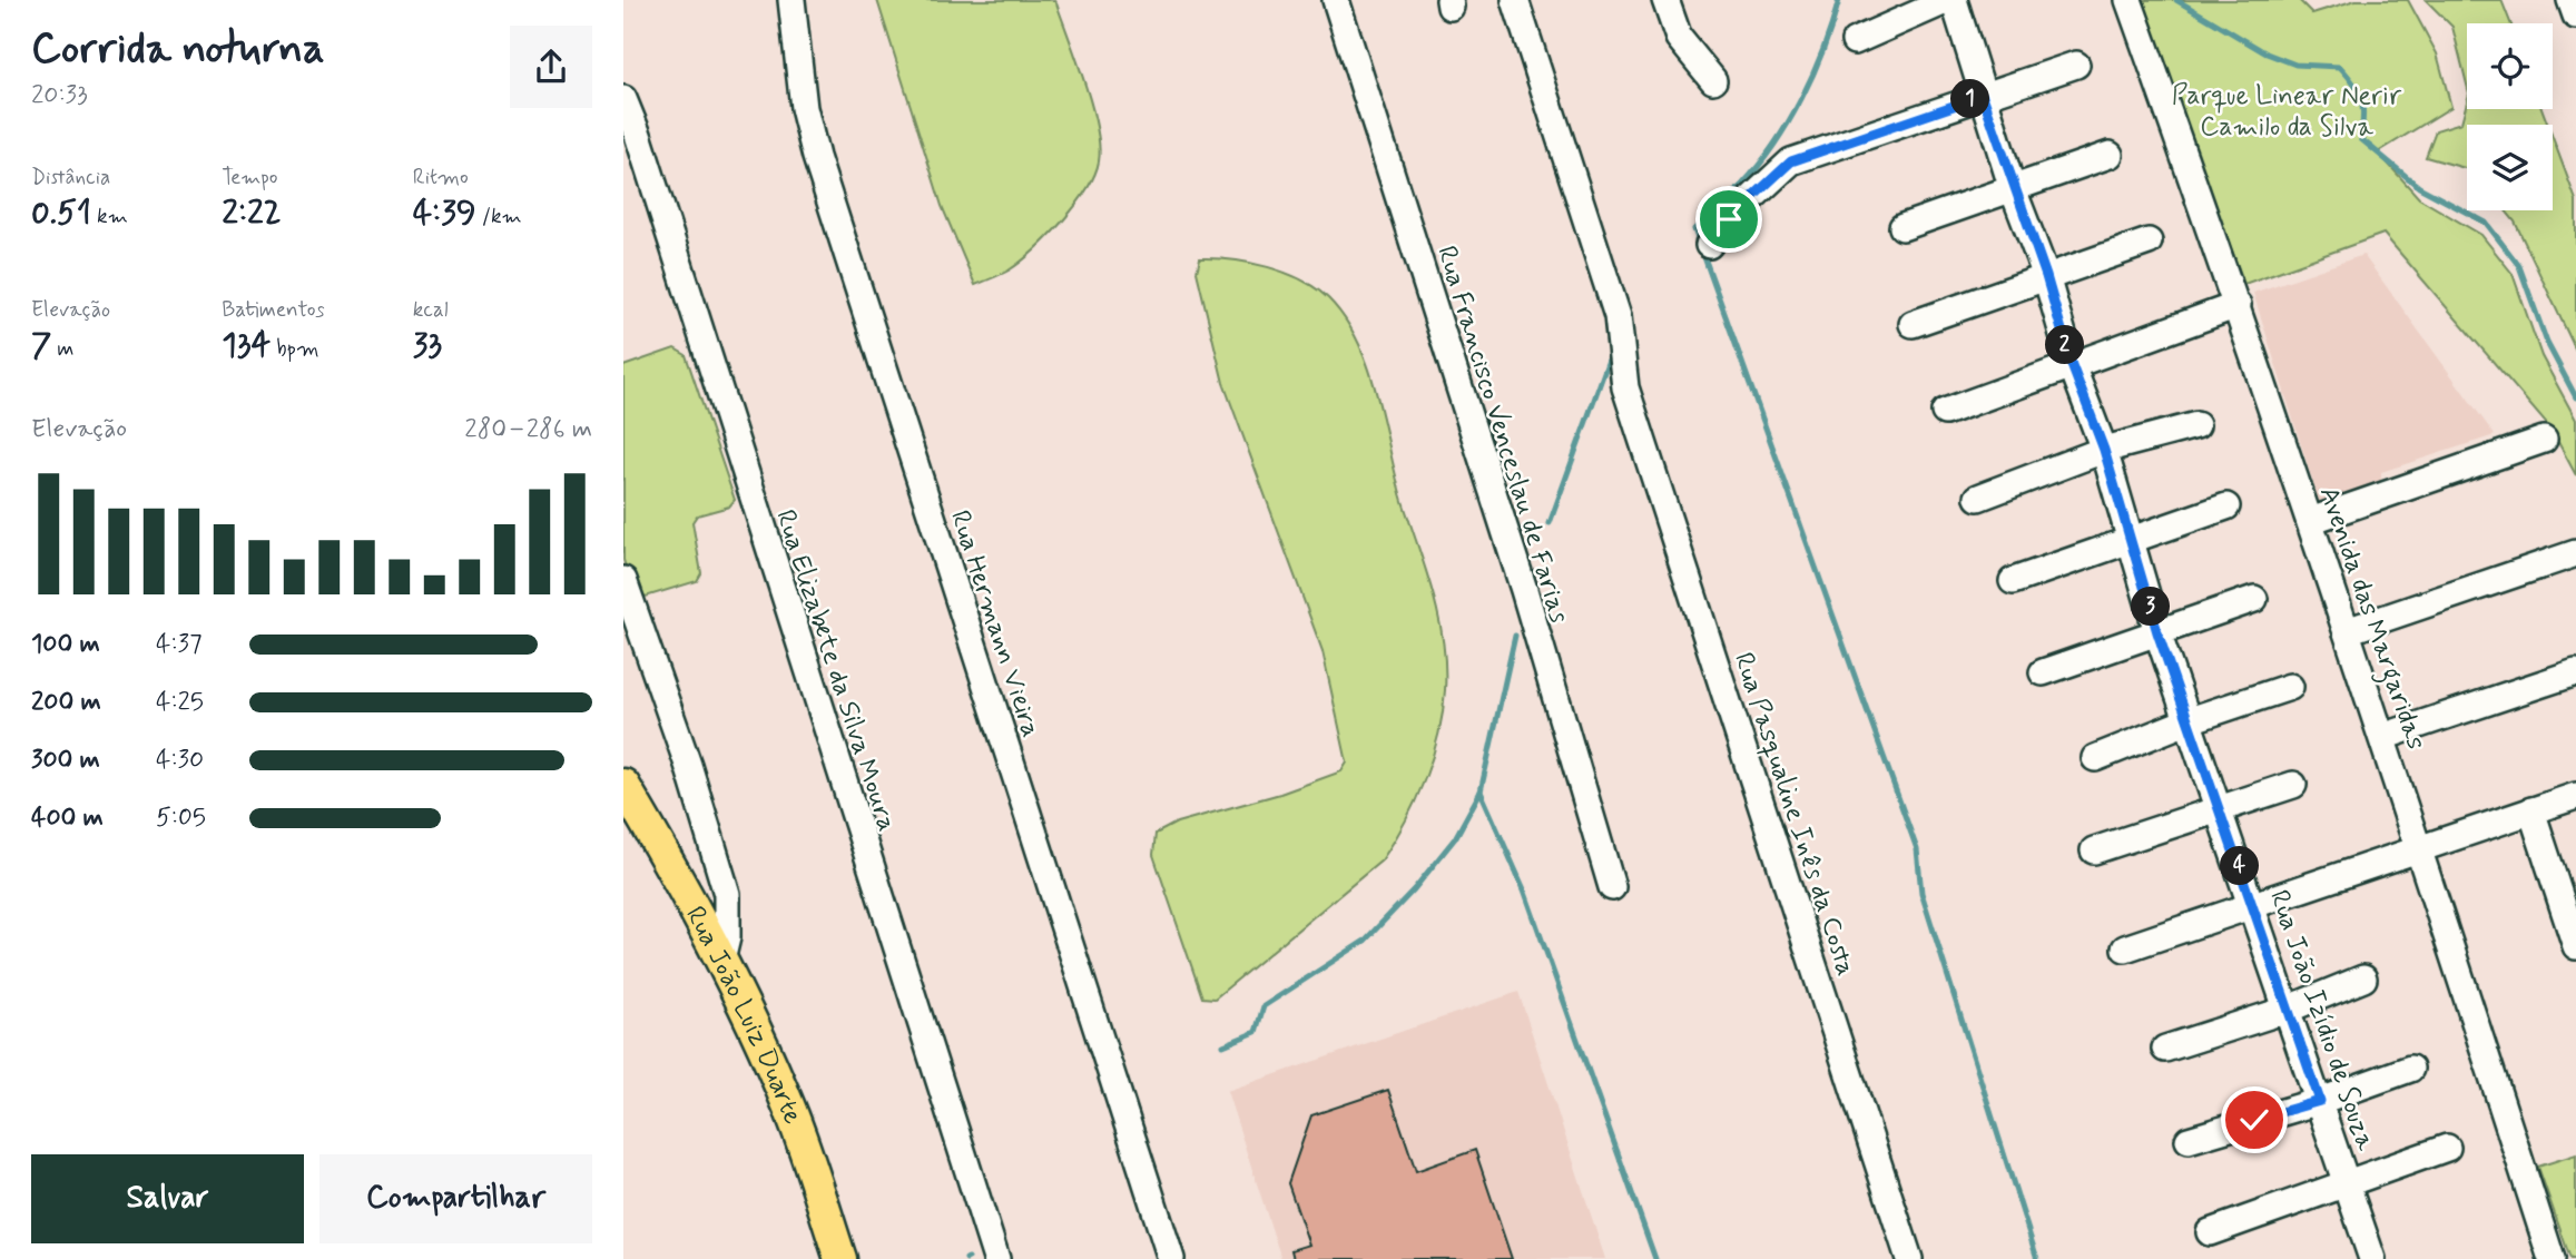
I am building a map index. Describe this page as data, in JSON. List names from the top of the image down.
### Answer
{
  "streets": {
    "main road": ["Rua João Luiz Duarte"],
    "street": [
      "Rua Francisco Venceslau de Farias",
      "Avenida das Margaridas",
      "Rua Hermann Vieira",
      "Rua Elizabete da Silva Moura",
      "Rua Pasqualine Inês da Costa",
      "Rua João Izídio de Souza"
    ]
  },
  "parks": ["Parque Linear Nerir Camilo da Silva"],
  "page": {
    "heading": ["Corrida noturna", "20:33"],
    "pins": [
      "1",
      "2",
      "3",
      "4"
    ],
    "stats": [
      ["Distância", "0.51 km"],
      ["Tempo", "2:22"],
      ["Ritmo", "4:39 /km"],
      ["Elevação", "7 m"],
      ["Batimentos", "134 bpm"],
      ["kcal", "33"]
    ],
    "chart": ["Elevação", "280–286 m"],
    "list": [
      {
        "name": "100 m",
        "note": "4:37"
      },
      {
        "name": "200 m",
        "note": "4:25"
      },
      {
        "name": "300 m",
        "note": "4:30"
      },
      {
        "name": "400 m",
        "note": "5:05"
      }
    ],
    "buttons": ["Salvar", "Compartilhar"]
  }
}
